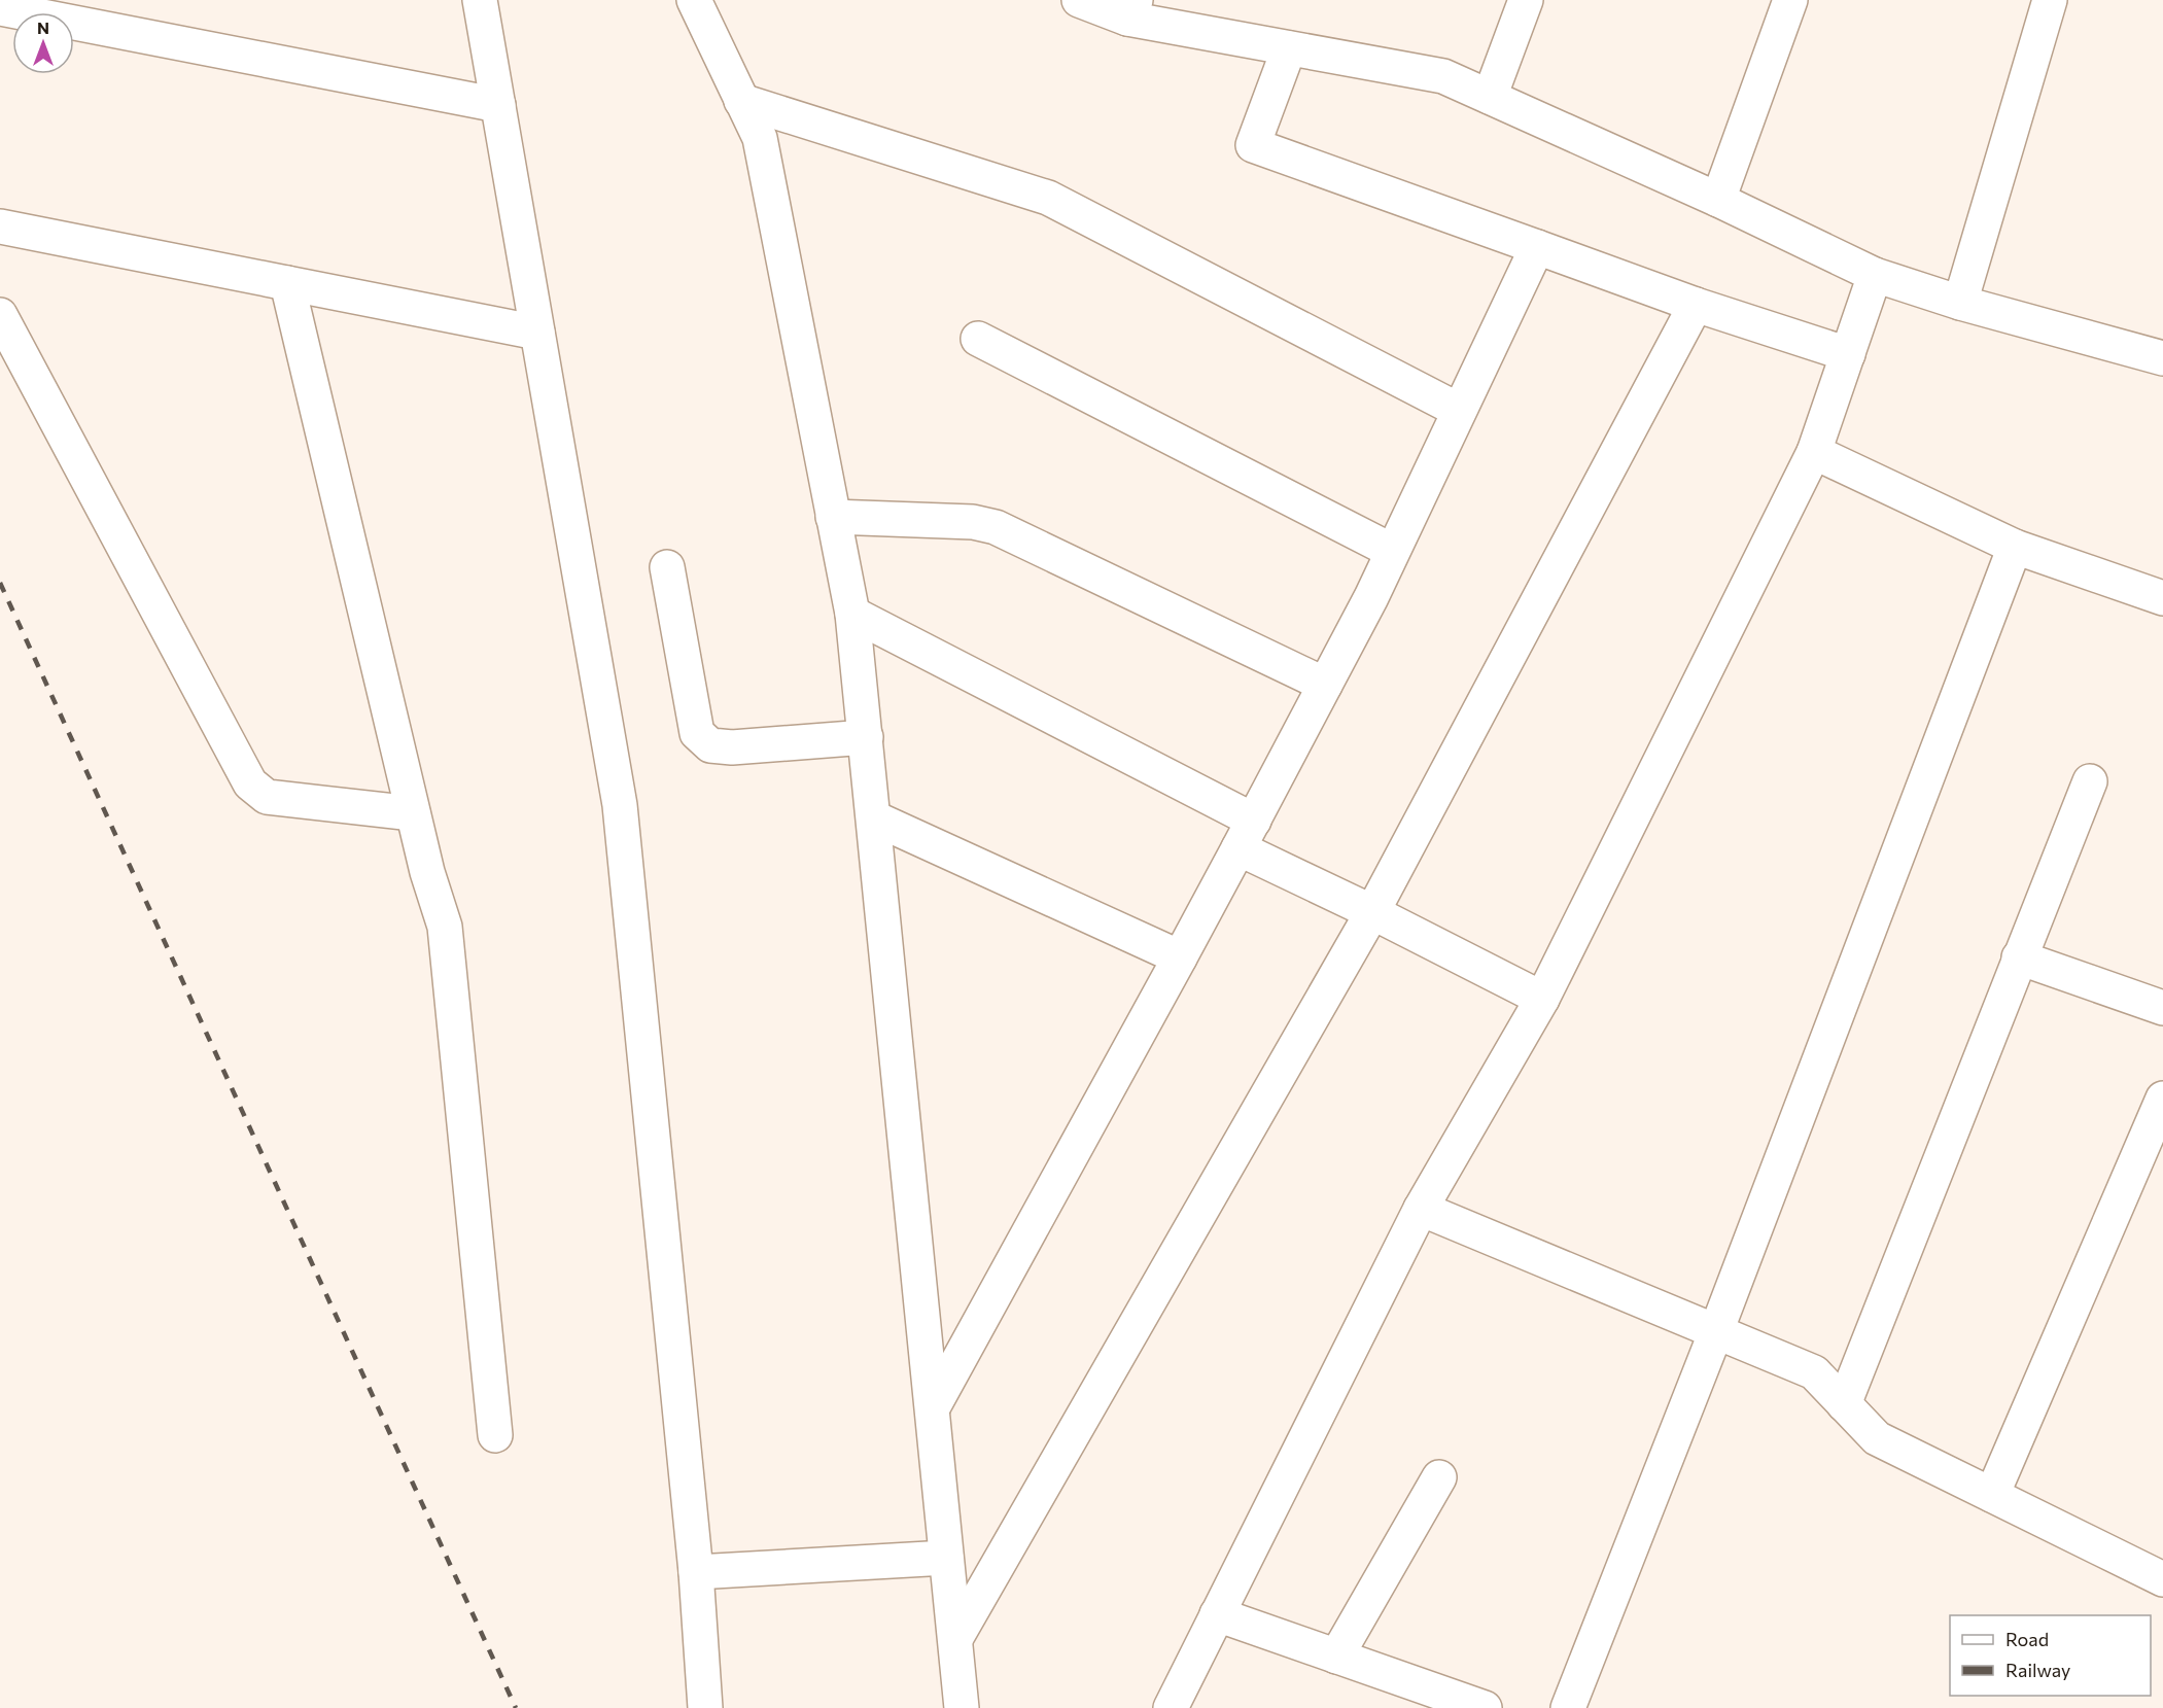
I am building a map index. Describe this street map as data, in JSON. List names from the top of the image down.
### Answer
{
  "legend": ["Road", "Railway"],
  "north": "top"
}
